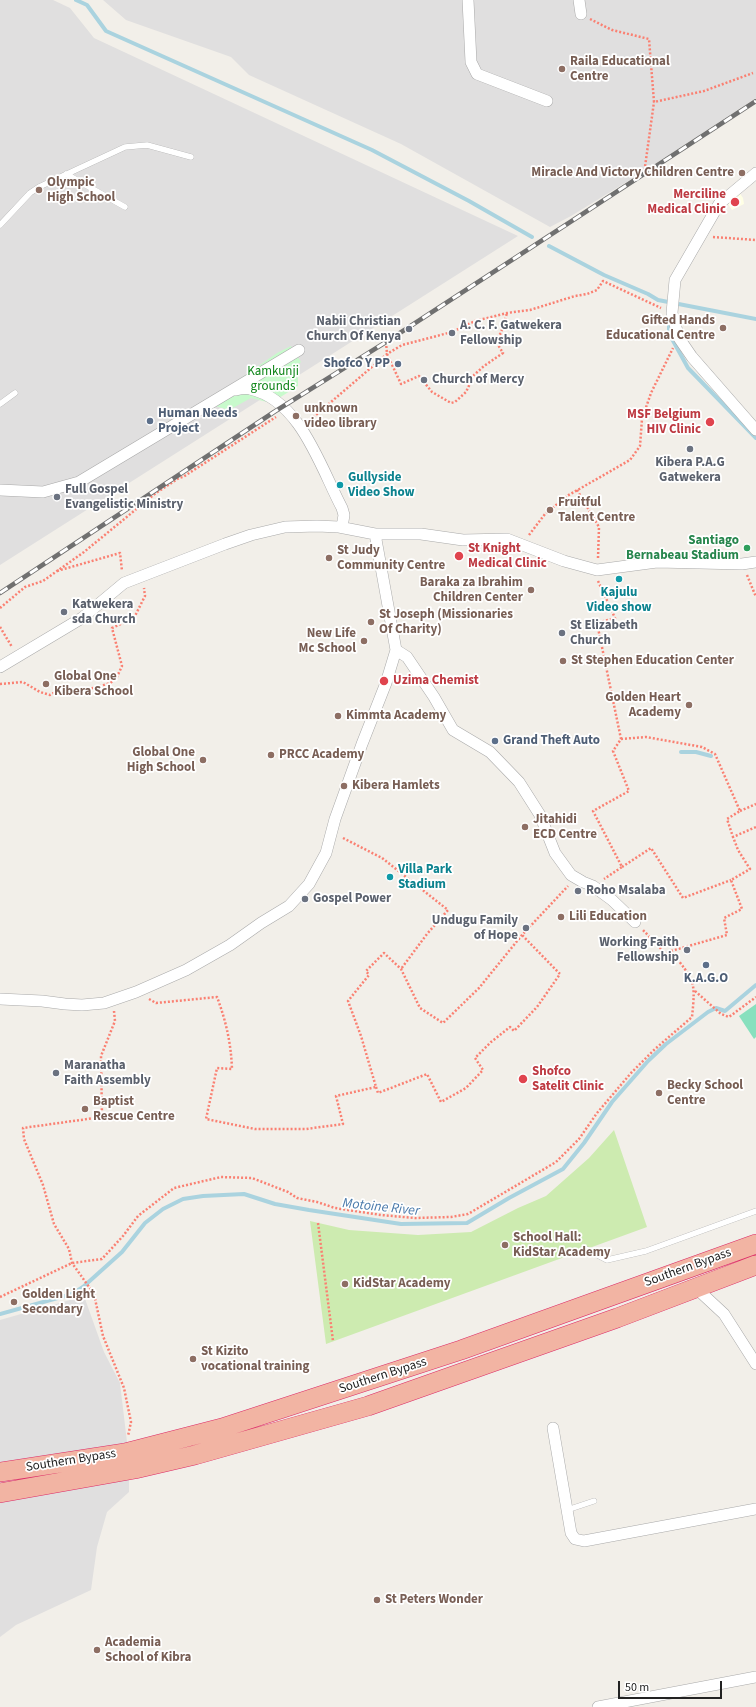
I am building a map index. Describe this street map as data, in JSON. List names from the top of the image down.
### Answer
{
  "streets": {
    "highway": ["Southern Bypass"]
  },
  "water": ["Motoine River"],
  "parks": ["Kamkunji grounds"],
  "places": [
    "Raila Educational Centre",
    "Miracle And Victory Children Centre",
    "Olympic High School",
    "Merciline Medical Clinic",
    "Gifted Hands Educational Centre",
    "Nabii Christian Church Of Kenya",
    "A. C. F. Gatwekera Fellowship",
    "Shofco Y PP",
    "Church of Mercy",
    "unknown video library",
    "Human Needs Project",
    "MSF Belgium HIV Clinic",
    "Kibera P.A.G Gatwekera",
    "Gullyside Video Show",
    "Full Gospel Evangelistic Ministry",
    "Fruitful Talent Centre",
    "Santiago Bernabeau Stadium",
    "St Knight Medical Clinic",
    "St Judy Community Centre",
    "Kajulu Video show",
    "Baraka za Ibrahim Children Center",
    "Katwekera sda Church",
    "St Joseph (Missionaries Of Charity)",
    "St Elizabeth Church",
    "New Life Mc School",
    "St Stephen Education Center",
    "Uzima Chemist",
    "Global One Kibera School",
    "Golden Heart Academy",
    "Kimmta Academy",
    "Grand Theft Auto",
    "PRCC Academy",
    "Global One High School",
    "Kibera Hamlets",
    "Jitahidi ECD Centre",
    "Villa Park Stadium",
    "Roho Msalaba",
    "Gospel Power",
    "Lili Education",
    "Undugu Family of Hope",
    "Working Faith Fellowship",
    "K.A.G.O",
    "Maranatha Faith Assembly",
    "Shofco Satelit Clinic",
    "Becky School Centre",
    "Baptist Rescue Centre",
    "School Hall: KidStar Academy",
    "KidStar Academy",
    "Golden Light Secondary",
    "St Kizito vocational training",
    "St Peters Wonder",
    "Academia School of Kibra"
  ],
  "scale_bar": "50 m"
}
